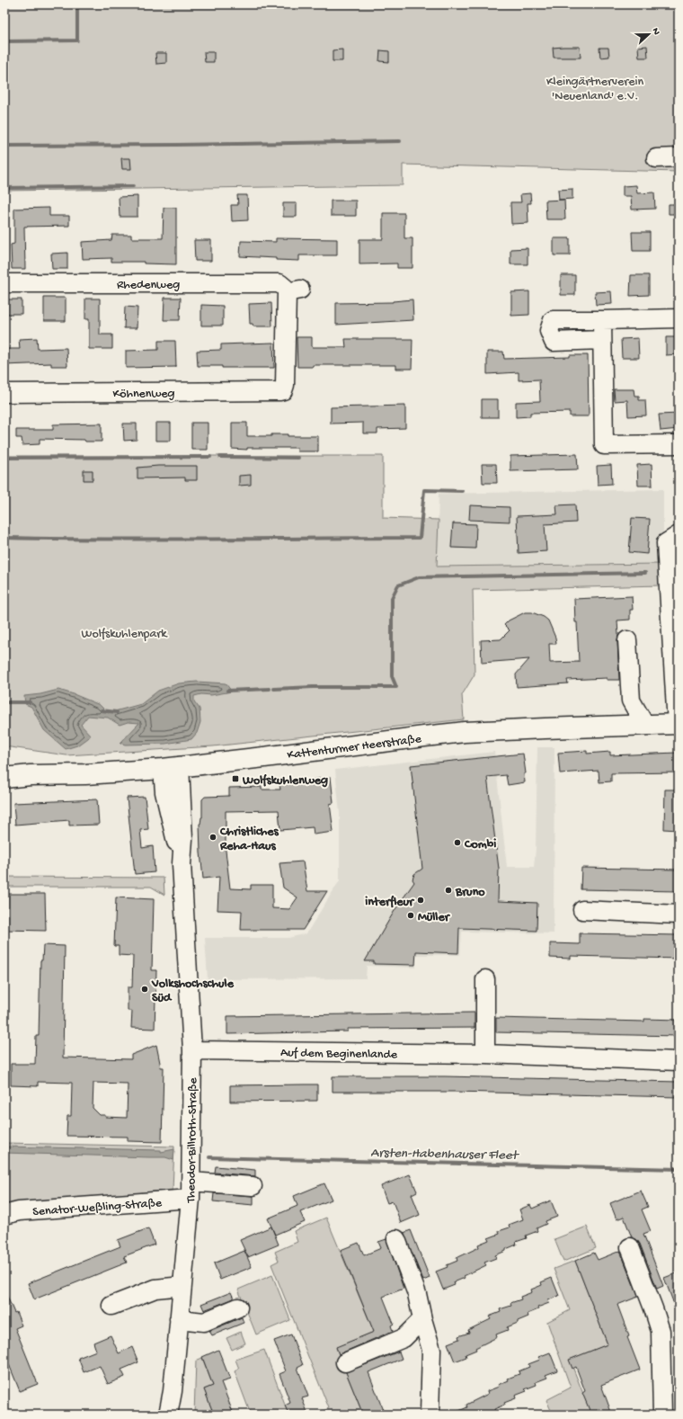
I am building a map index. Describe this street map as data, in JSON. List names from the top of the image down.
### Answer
{
  "streets": {
    "main road": ["Kattenturmer Heerstraße"],
    "street": [
      "Rhedenweg",
      "Köhnenweg",
      "Auf dem Beginenlande",
      "Theodor-Billroth-Straße",
      "Senator-Weßling-Straße"
    ]
  },
  "crossings": [
    ["Rhedenweg", "Köhnenweg"],
    ["Kattenturmer Heerstraße", "Theodor-Billroth-Straße"],
    ["Auf dem Beginenlande", "Theodor-Billroth-Straße"],
    ["Theodor-Billroth-Straße", "Senator-Weßling-Straße"]
  ],
  "water": ["Arsten-Habenhauser Fleet"],
  "parks": ["Kleingärtnerverein 'Neuenland' e.V.", "Wolfskuhlenpark"],
  "places": {
    "transit": ["Wolfskuhlenweg"],
    "other": [
      "Christliches Reha-Haus",
      "Combi",
      "Bruno",
      "interfleur",
      "Müller",
      "Volkshochschule Süd"
    ]
  },
  "north": "right"
}
